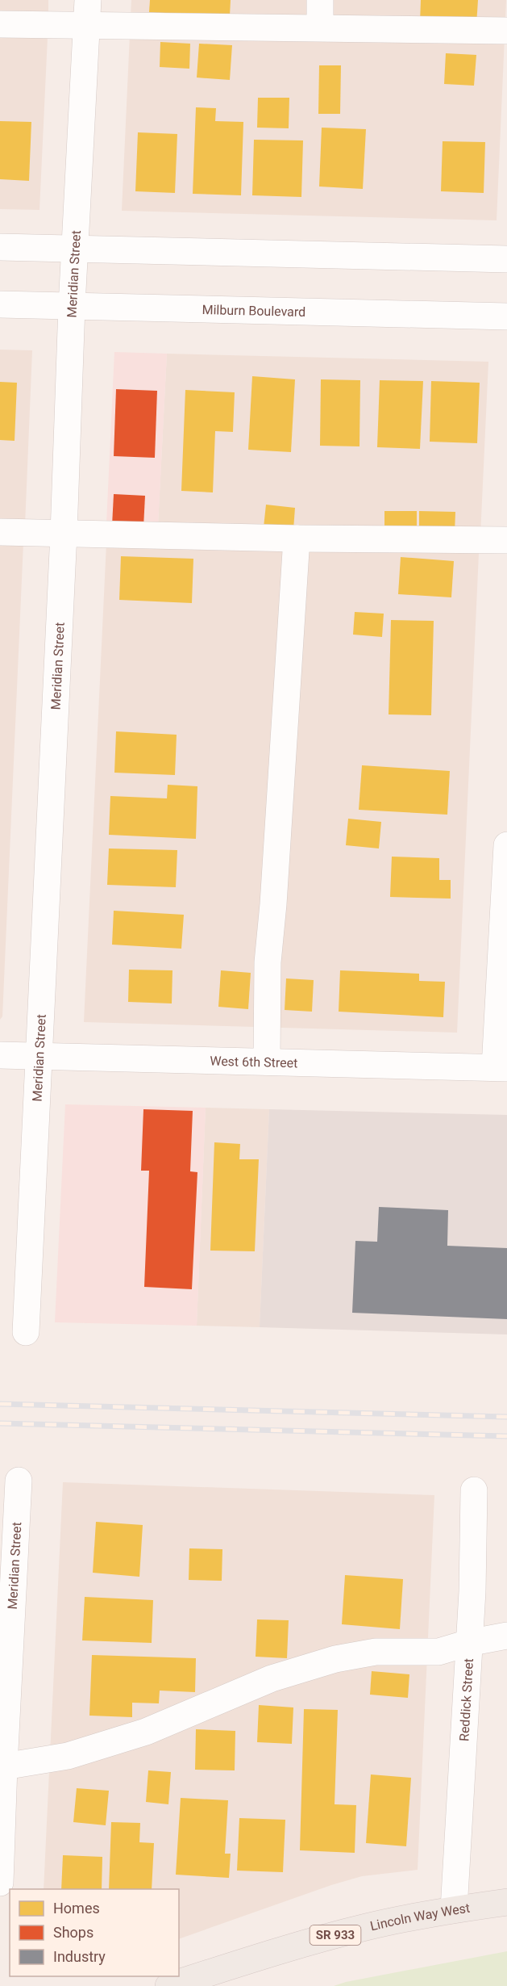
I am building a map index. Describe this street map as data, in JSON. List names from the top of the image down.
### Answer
{
  "streets": {
    "main road": ["Lincoln Way West", "SR 933"],
    "street": [
      "Meridian Street",
      "Milburn Boulevard",
      "West 6th Street",
      "Reddick Street"
    ]
  },
  "crossings": [
    ["Meridian Street", "Milburn Boulevard"],
    ["Meridian Street", "West 6th Street"],
    ["Reddick Street", "Lincoln Way West"]
  ],
  "legend": ["Homes", "Shops", "Industry"]
}
